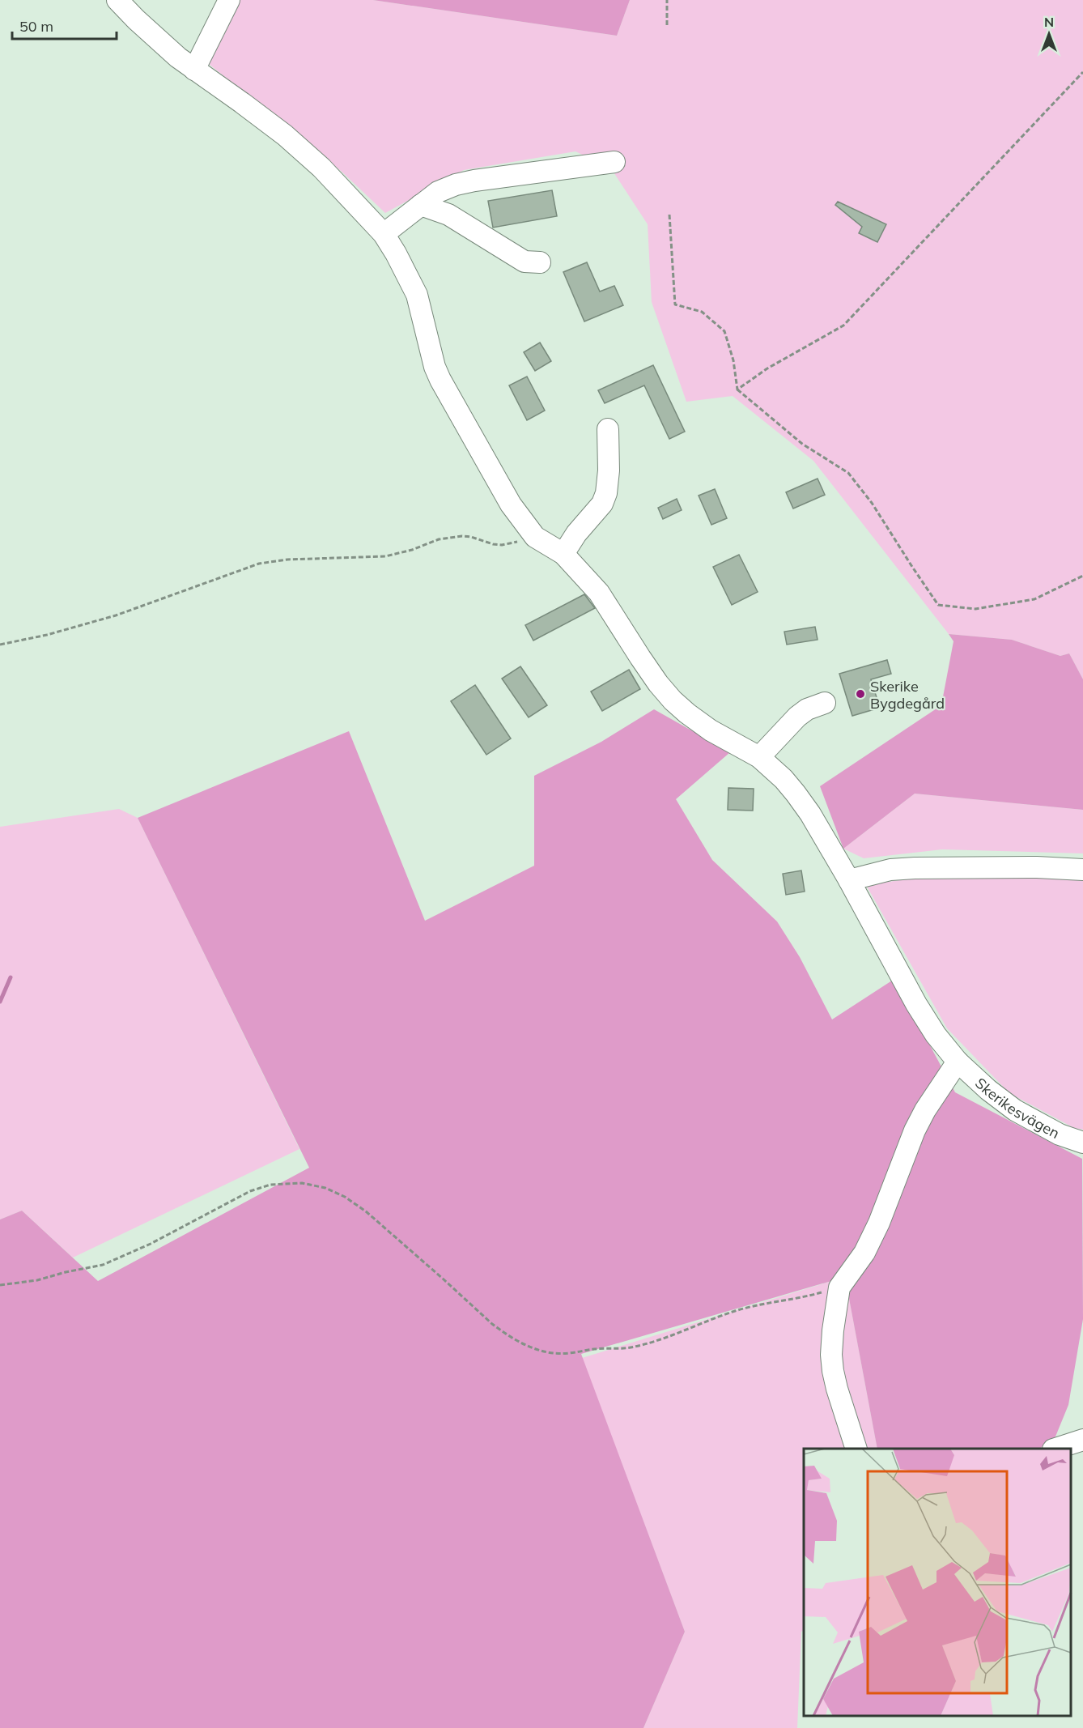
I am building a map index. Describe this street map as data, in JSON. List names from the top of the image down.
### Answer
{
  "streets": {
    "street": ["Skerikesvägen"]
  },
  "places": ["Skerike Bygdegård"],
  "scale_bar": "50 m",
  "north": "top"
}
